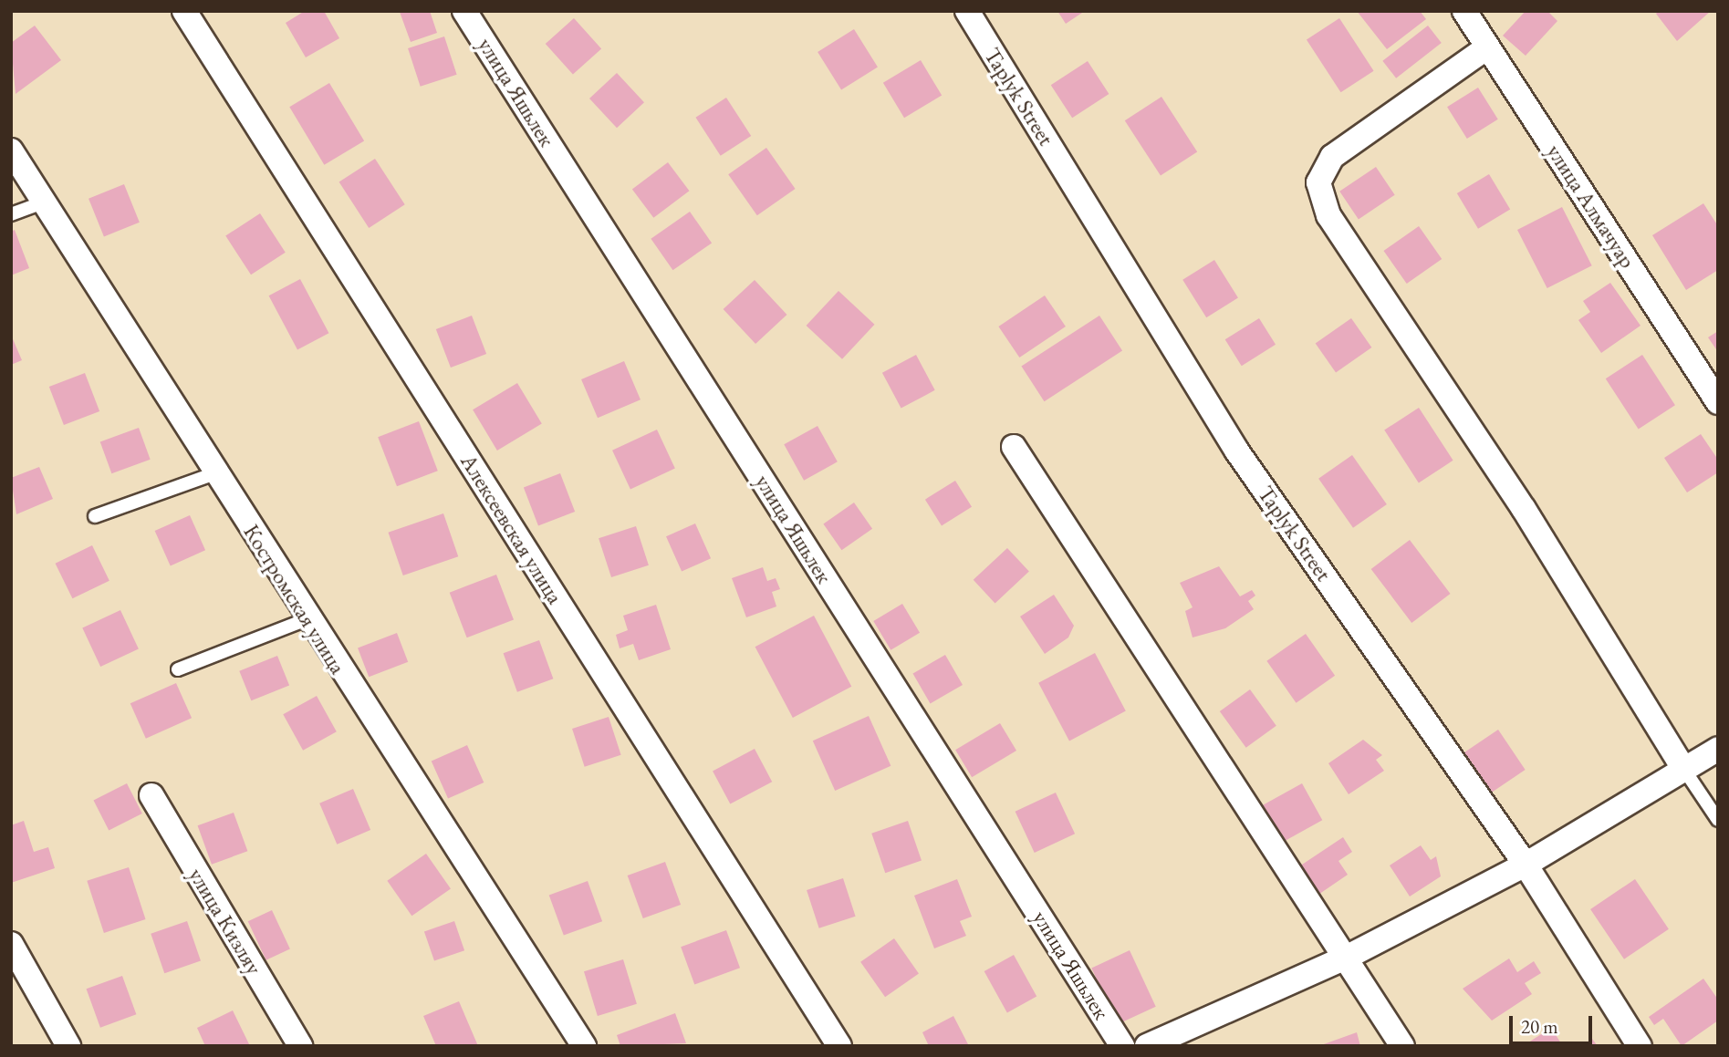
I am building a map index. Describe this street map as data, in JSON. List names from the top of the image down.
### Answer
{
  "streets": {
    "street": [
      "улица Яшьлек",
      "Taplyk Street",
      "улица Алмачуар",
      "Алексеевская улица",
      "Костромская улица",
      "улица Кизляу"
    ]
  },
  "scale_bar": "20 m"
}
